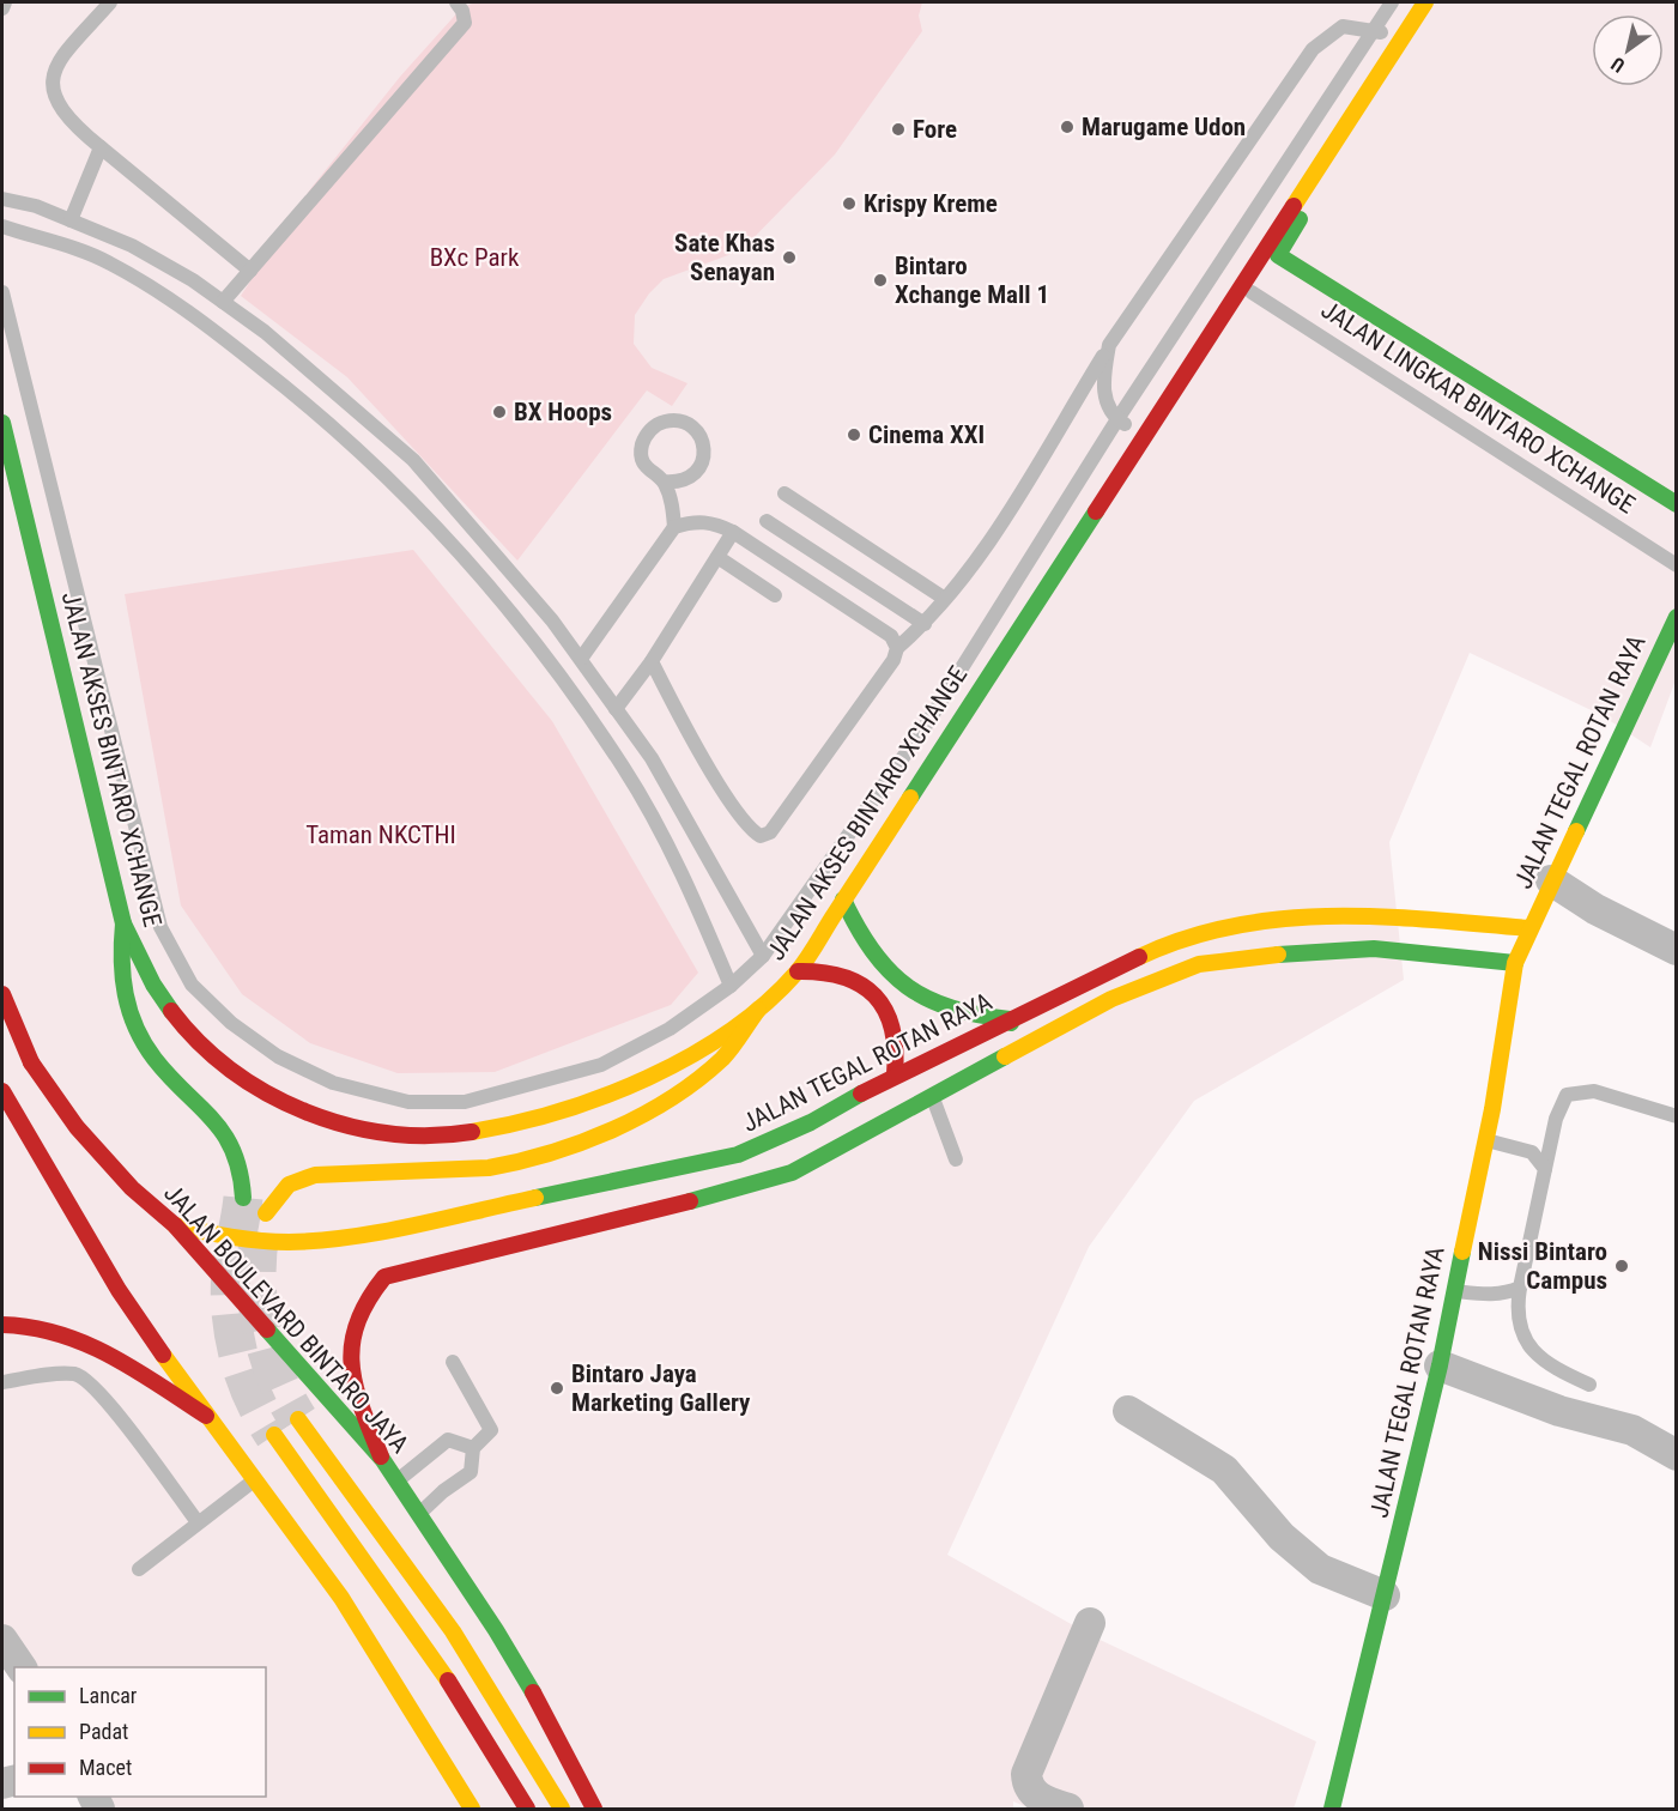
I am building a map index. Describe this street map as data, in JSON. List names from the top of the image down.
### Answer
{
  "streets": {
    "main road": [
      "JALAN LINGKAR BINTARO XCHANGE",
      "JALAN AKSES BINTARO XCHANGE",
      "JALAN TEGAL ROTAN RAYA",
      "JALAN BOULEVARD BINTARO JAYA"
    ]
  },
  "crossings": [
    ["JALAN LINGKAR BINTARO XCHANGE", "JALAN AKSES BINTARO XCHANGE"],
    ["JALAN TEGAL ROTAN RAYA", "JALAN BOULEVARD BINTARO JAYA"]
  ],
  "parks": ["BXc Park", "Taman NKCTHI"],
  "places": [
    "Marugame Udon",
    "Fore",
    "Krispy Kreme",
    "Sate Khas Senayan",
    "Bintaro Xchange Mall 1",
    "BX Hoops",
    "Cinema XXI",
    "Nissi Bintaro Campus",
    "Bintaro Jaya Marketing Gallery"
  ],
  "legend": ["Lancar", "Padat", "Macet"],
  "north": "bottom left"
}
